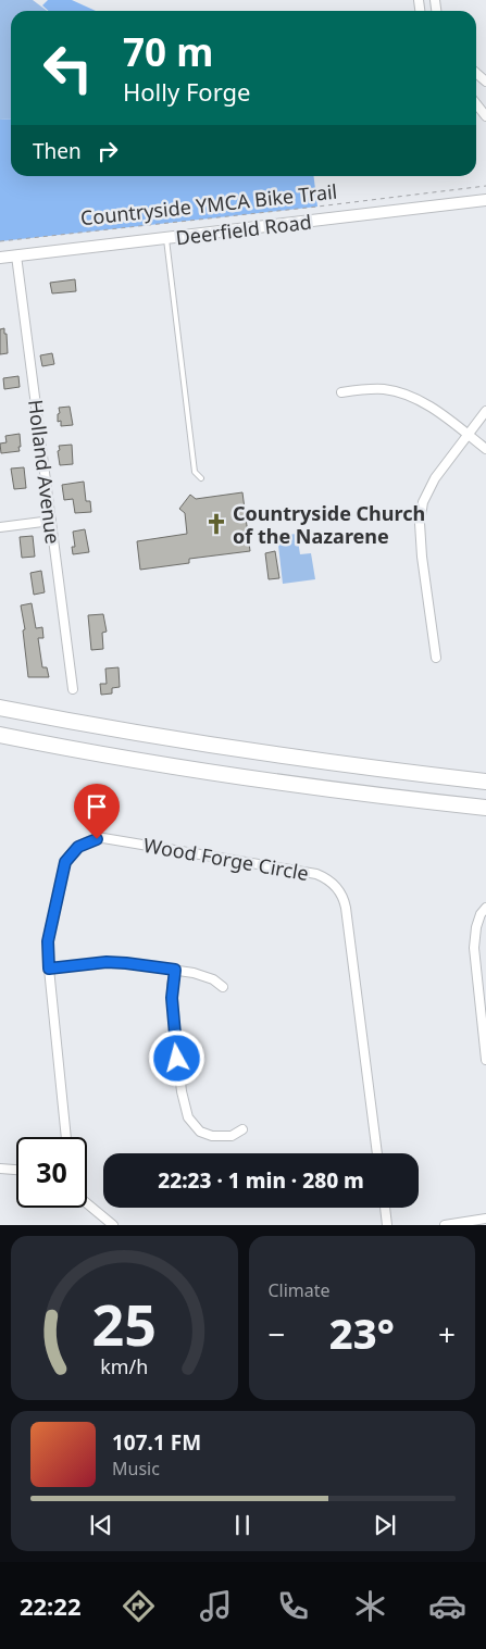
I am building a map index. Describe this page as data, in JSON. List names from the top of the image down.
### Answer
{
  "streets": {
    "street": ["Deerfield Road", "Holland Avenue", "Wood Forge Circle"],
    "path": ["Countryside YMCA Bike Trail"]
  },
  "crossings": [
    ["Deerfield Road", "Holland Avenue"]
  ],
  "places": {
    "church": ["Countryside Church of the Nazarene"]
  },
  "page": {
    "turn": ["70 m", "Holly Forge"],
    "then": "Then",
    "limit": "30",
    "trip": "22:23 · 1 min · 280 m",
    "tile": "Climate",
    "heat": ["−", "23°", "+"],
    "song": ["107.1 FM", "Music"],
    "tabs": "22:22",
    "gauge": ["25", "km/h"]
  }
}
